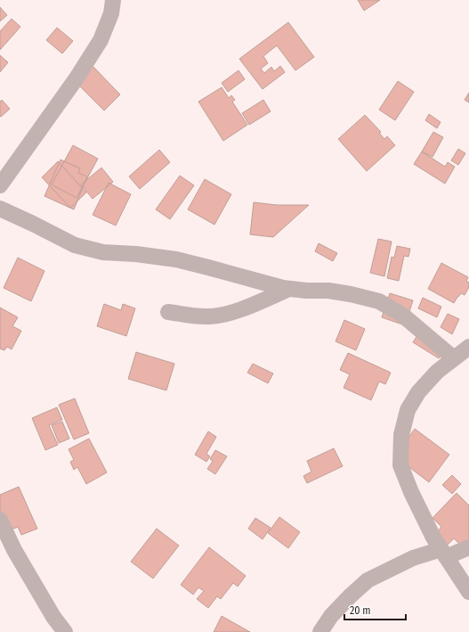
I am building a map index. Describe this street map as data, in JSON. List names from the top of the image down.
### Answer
{
  "scale_bar": "20 m"
}
